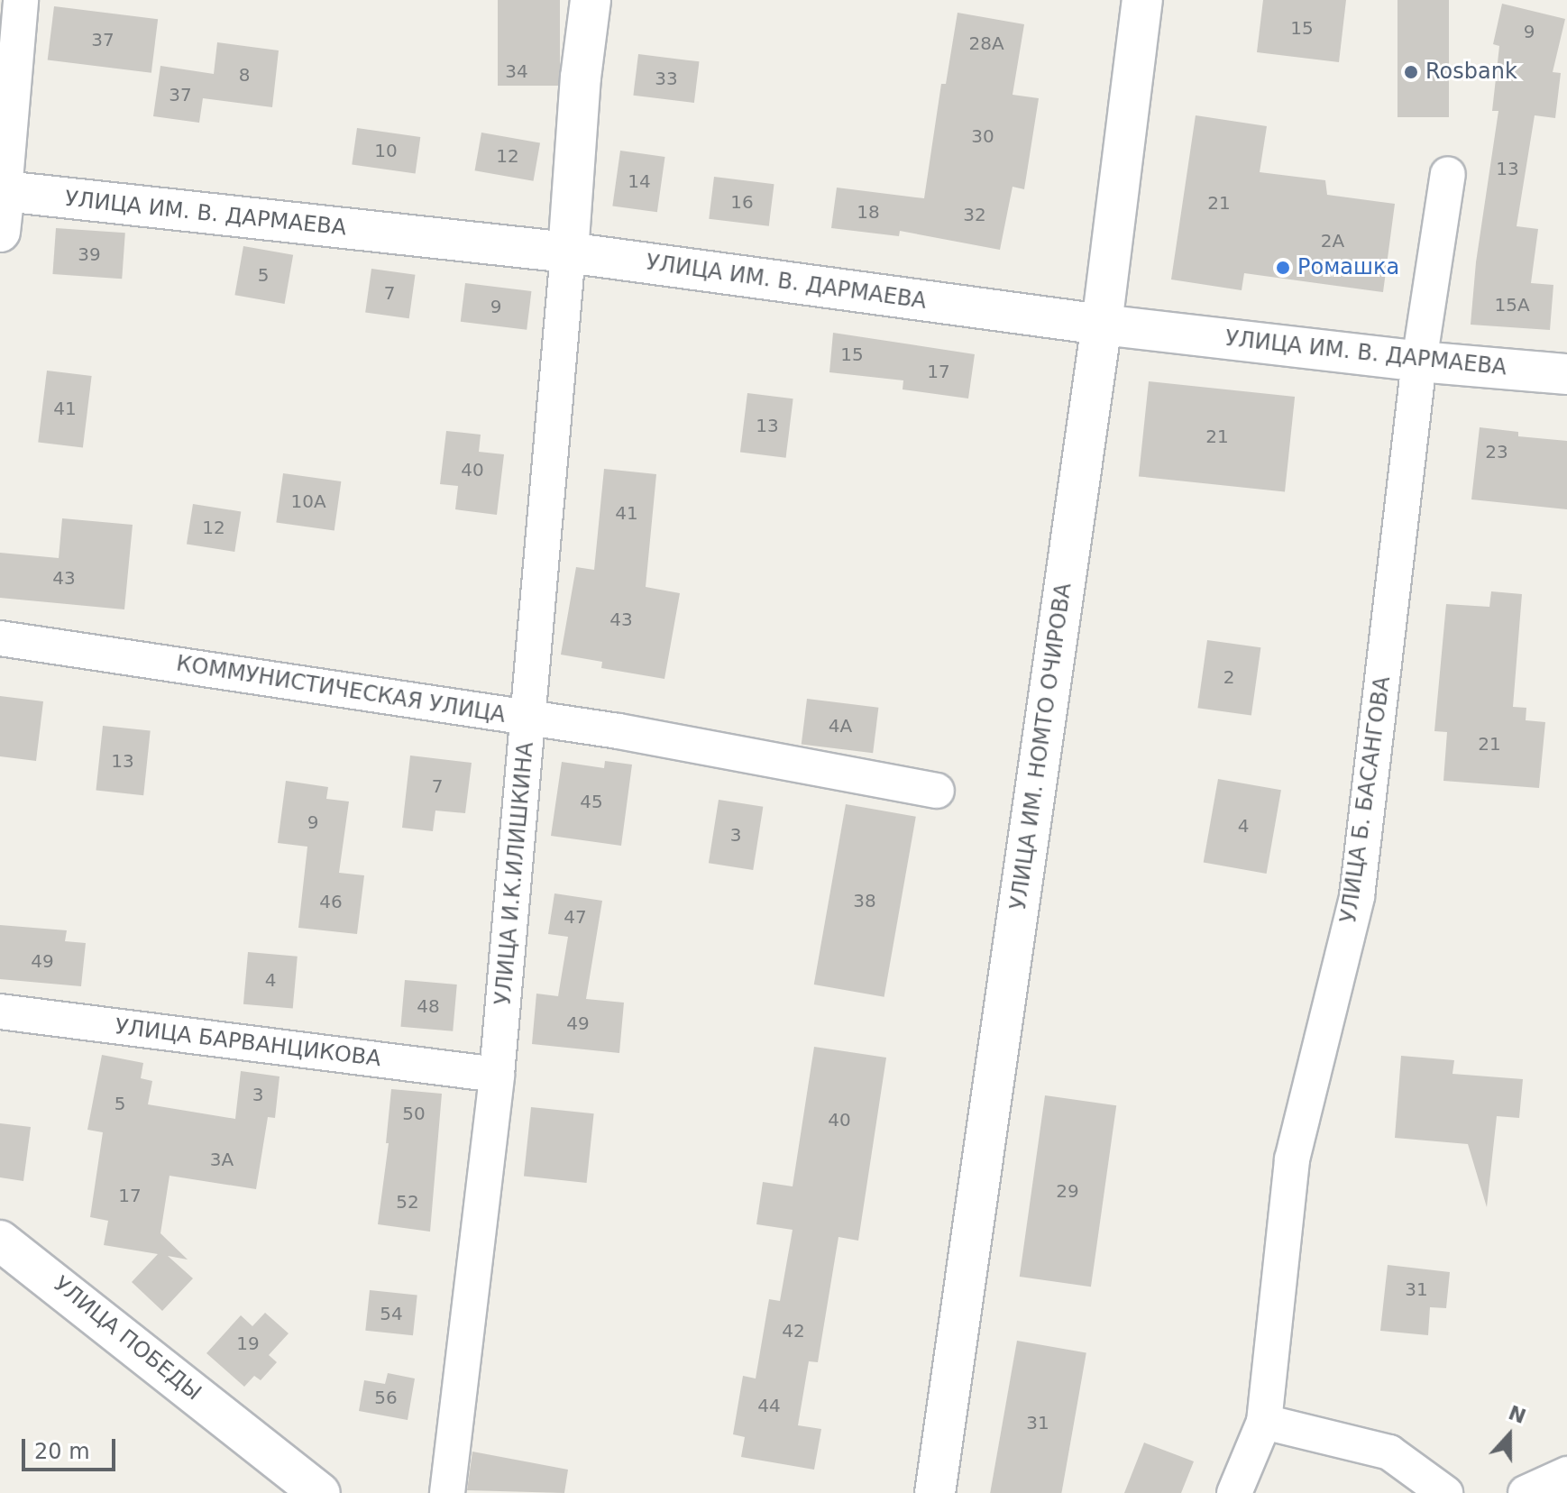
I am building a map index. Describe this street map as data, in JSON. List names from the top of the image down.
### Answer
{
  "streets": {
    "street": [
      "УЛИЦА ИМ. В. ДАРМАЕВА",
      "КОММУНИСТИЧЕСКАЯ УЛИЦА",
      "УЛИЦА ИМ. НОМТО ОЧИРОВА",
      "УЛИЦА Б. БАСАНГОВА",
      "УЛИЦА И.К.ИЛИШКИНА",
      "УЛИЦА БАРВАНЦИКОВА",
      "УЛИЦА ПОБЕДЫ"
    ]
  },
  "crossings": [
    ["УЛИЦА ИМ. В. ДАРМАЕВА", "УЛИЦА ИМ. НОМТО ОЧИРОВА"],
    ["УЛИЦА ИМ. В. ДАРМАЕВА", "УЛИЦА Б. БАСАНГОВА"],
    ["УЛИЦА ИМ. В. ДАРМАЕВА", "УЛИЦА И.К.ИЛИШКИНА"],
    ["КОММУНИСТИЧЕСКАЯ УЛИЦА", "УЛИЦА И.К.ИЛИШКИНА"],
    ["УЛИЦА И.К.ИЛИШКИНА", "УЛИЦА БАРВАНЦИКОВА"]
  ],
  "places": ["Rosbank", "Ромашка"],
  "house_numbers": [
    "15",
    "9",
    "37",
    "28А",
    "34",
    "8",
    "33",
    "37",
    "30",
    "10",
    "12",
    "13",
    "14",
    "16",
    "21",
    "18",
    "32",
    "2А",
    "39",
    "5",
    "7",
    "15А",
    "9",
    "15",
    "17",
    "41",
    "13",
    "21",
    "23",
    "40",
    "10А",
    "41",
    "12",
    "43",
    "43",
    "2",
    "4А",
    "21",
    "13",
    "7",
    "45",
    "9",
    "4",
    "3",
    "38",
    "46",
    "47",
    "49",
    "4",
    "48",
    "49",
    "3",
    "5",
    "50",
    "40",
    "3А",
    "29",
    "17",
    "52",
    "31",
    "54",
    "42",
    "19",
    "56",
    "44",
    "31"
  ],
  "scale_bar": "20 m",
  "north": "top"
}
